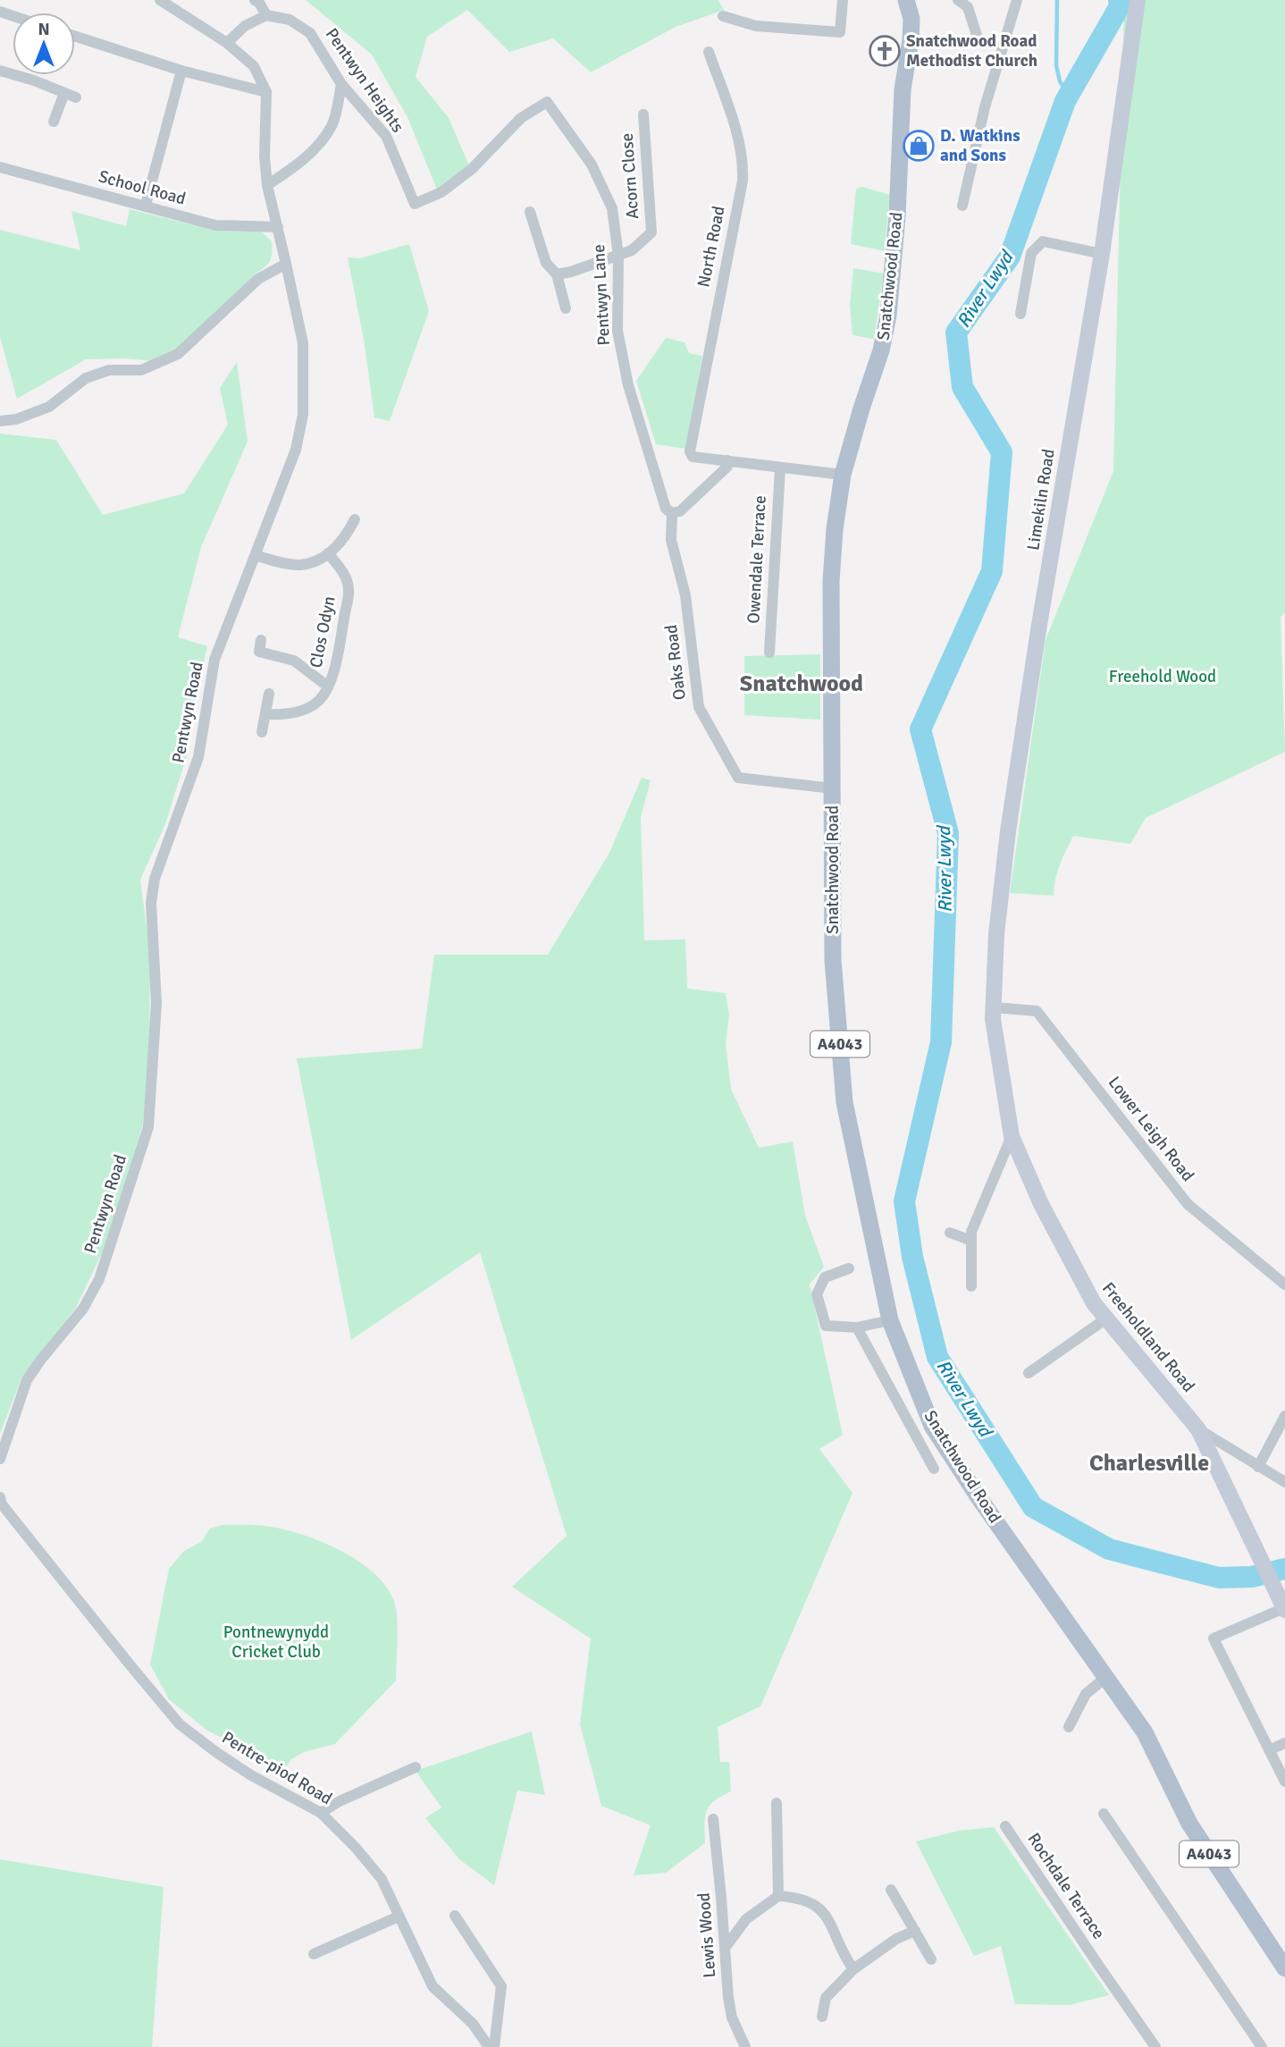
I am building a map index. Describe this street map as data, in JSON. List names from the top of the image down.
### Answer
{
  "streets": {
    "main road": [
      "Snatchwood Road",
      "Limekiln Road",
      "A4043",
      "Freeholdland Road"
    ],
    "street": [
      "Pentwyn Heights",
      "Acorn Close",
      "School Road",
      "North Road",
      "Pentwyn Lane",
      "Owendale Terrace",
      "Clos Odyn",
      "Oaks Road",
      "Pentwyn Road",
      "Lower Leigh Road",
      "Pentre-piod Road",
      "Rochdale Terrace",
      "Lewis Wood"
    ]
  },
  "crossings": [
    ["Pentwyn Heights", "Pentwyn Lane"],
    ["Acorn Close", "Pentwyn Lane"],
    ["School Road", "Pentwyn Road"],
    ["Snatchwood Road", "Oaks Road"],
    ["Snatchwood Road", "A4043"],
    ["Pentwyn Lane", "Oaks Road"],
    ["Limekiln Road", "Lower Leigh Road"],
    ["Limekiln Road", "Freeholdland Road"],
    ["Lower Leigh Road", "Freeholdland Road"]
  ],
  "districts": ["Snatchwood", "Charlesville"],
  "water": ["River Lwyd"],
  "parks": ["Freehold Wood", "Pontnewynydd Cricket Club"],
  "places": {
    "church": ["Snatchwood Road Methodist Church"],
    "shop": ["D. Watkins and Sons"]
  },
  "north": "top"
}
